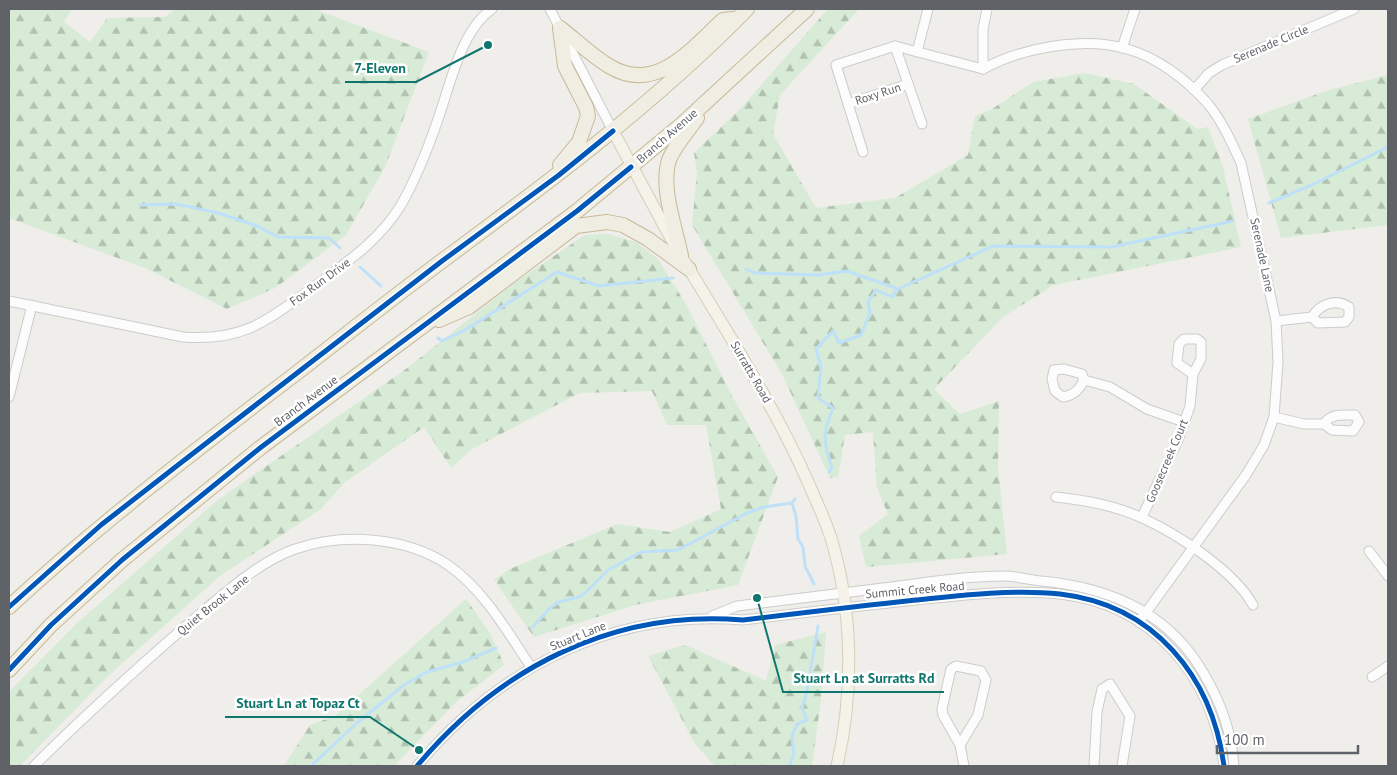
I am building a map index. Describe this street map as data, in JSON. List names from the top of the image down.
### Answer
{
  "streets": {
    "highway": ["Branch Avenue"],
    "main road": ["Surratts Road"],
    "street": [
      "Serenade Circle",
      "Roxy Run",
      "Serenade Lane",
      "Fox Run Drive",
      "Goosecreek Court",
      "Summit Creek Road",
      "Quiet Brook Lane",
      "Stuart Lane"
    ]
  },
  "crossings": [
    ["Serenade Circle", "Serenade Lane"],
    ["Branch Avenue", "Surratts Road"],
    ["Serenade Lane", "Summit Creek Road"],
    ["Surratts Road", "Summit Creek Road"],
    ["Surratts Road", "Stuart Lane"],
    ["Summit Creek Road", "Stuart Lane"],
    ["Quiet Brook Lane", "Stuart Lane"]
  ],
  "places": ["7-Eleven", "Stuart Ln at Surratts Rd", "Stuart Ln at Topaz Ct"],
  "scale_bar": "100 m"
}
